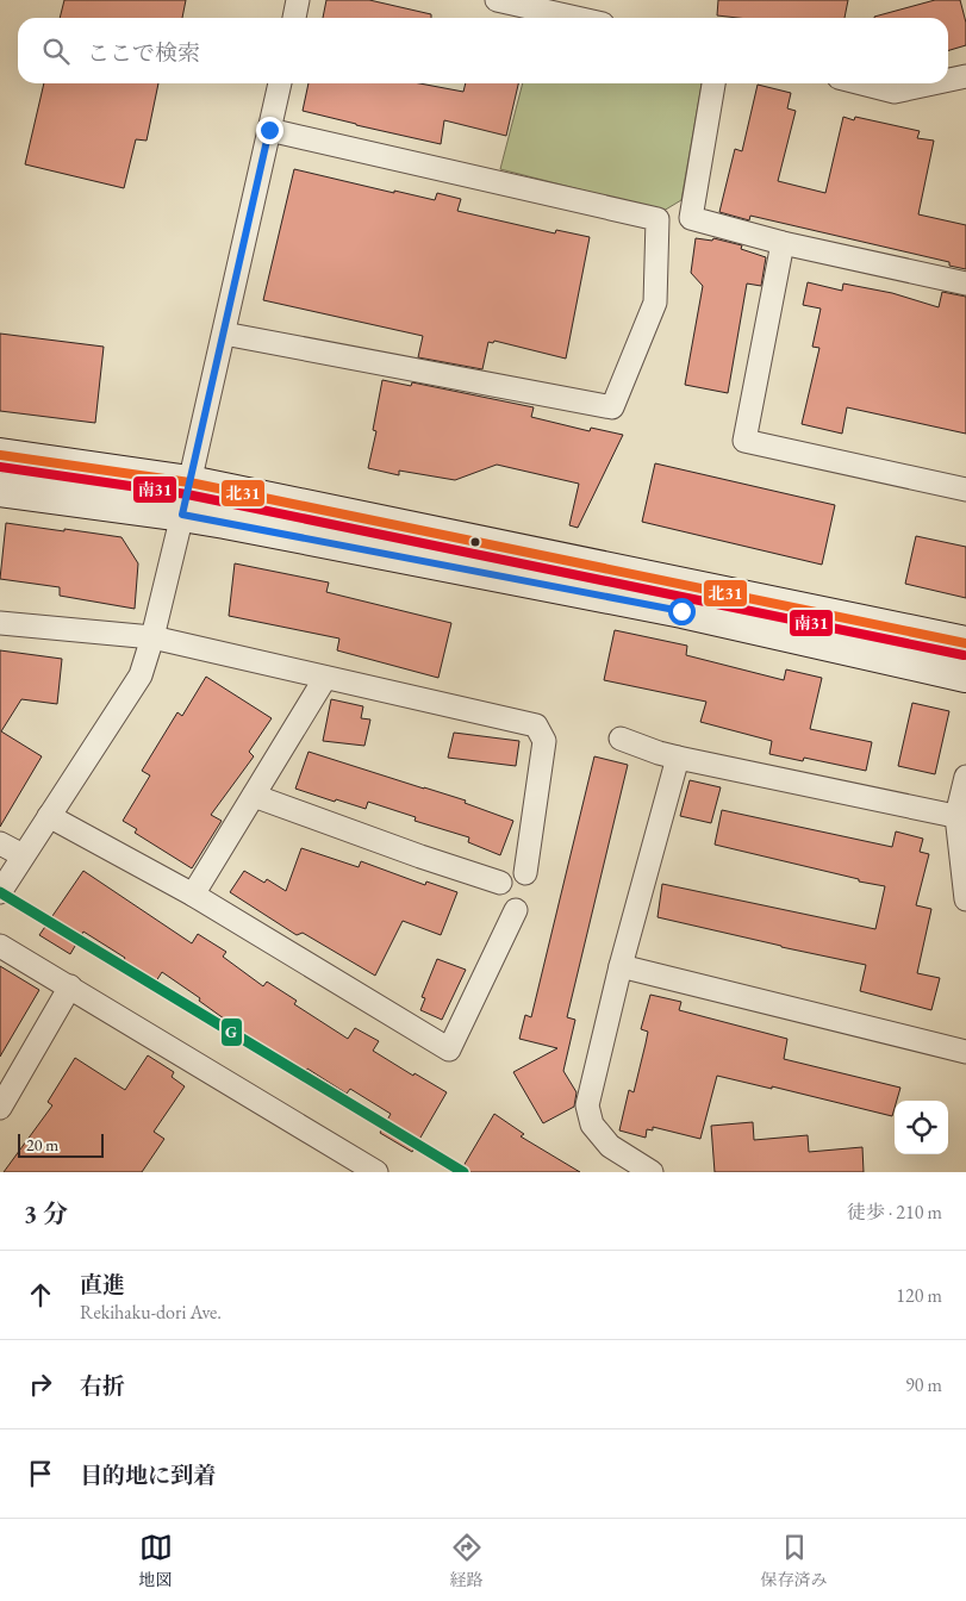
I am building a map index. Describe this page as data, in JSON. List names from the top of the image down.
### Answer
{
  "lines": ["transit line 北31", "transit line 南31", "transit line G"],
  "scale_bar": "20 m",
  "page": {
    "search": "ここで検索",
    "scale": "20 m",
    "heading": ["3 分", "徒歩 · 210 m"],
    "list": [
      ["直進", "Rekihaku-dori Ave.", "120 m"],
      ["右折", "90 m"],
      "目的地に到着"
    ],
    "nav": ["地図", "経路", "保存済み"]
  }
}
